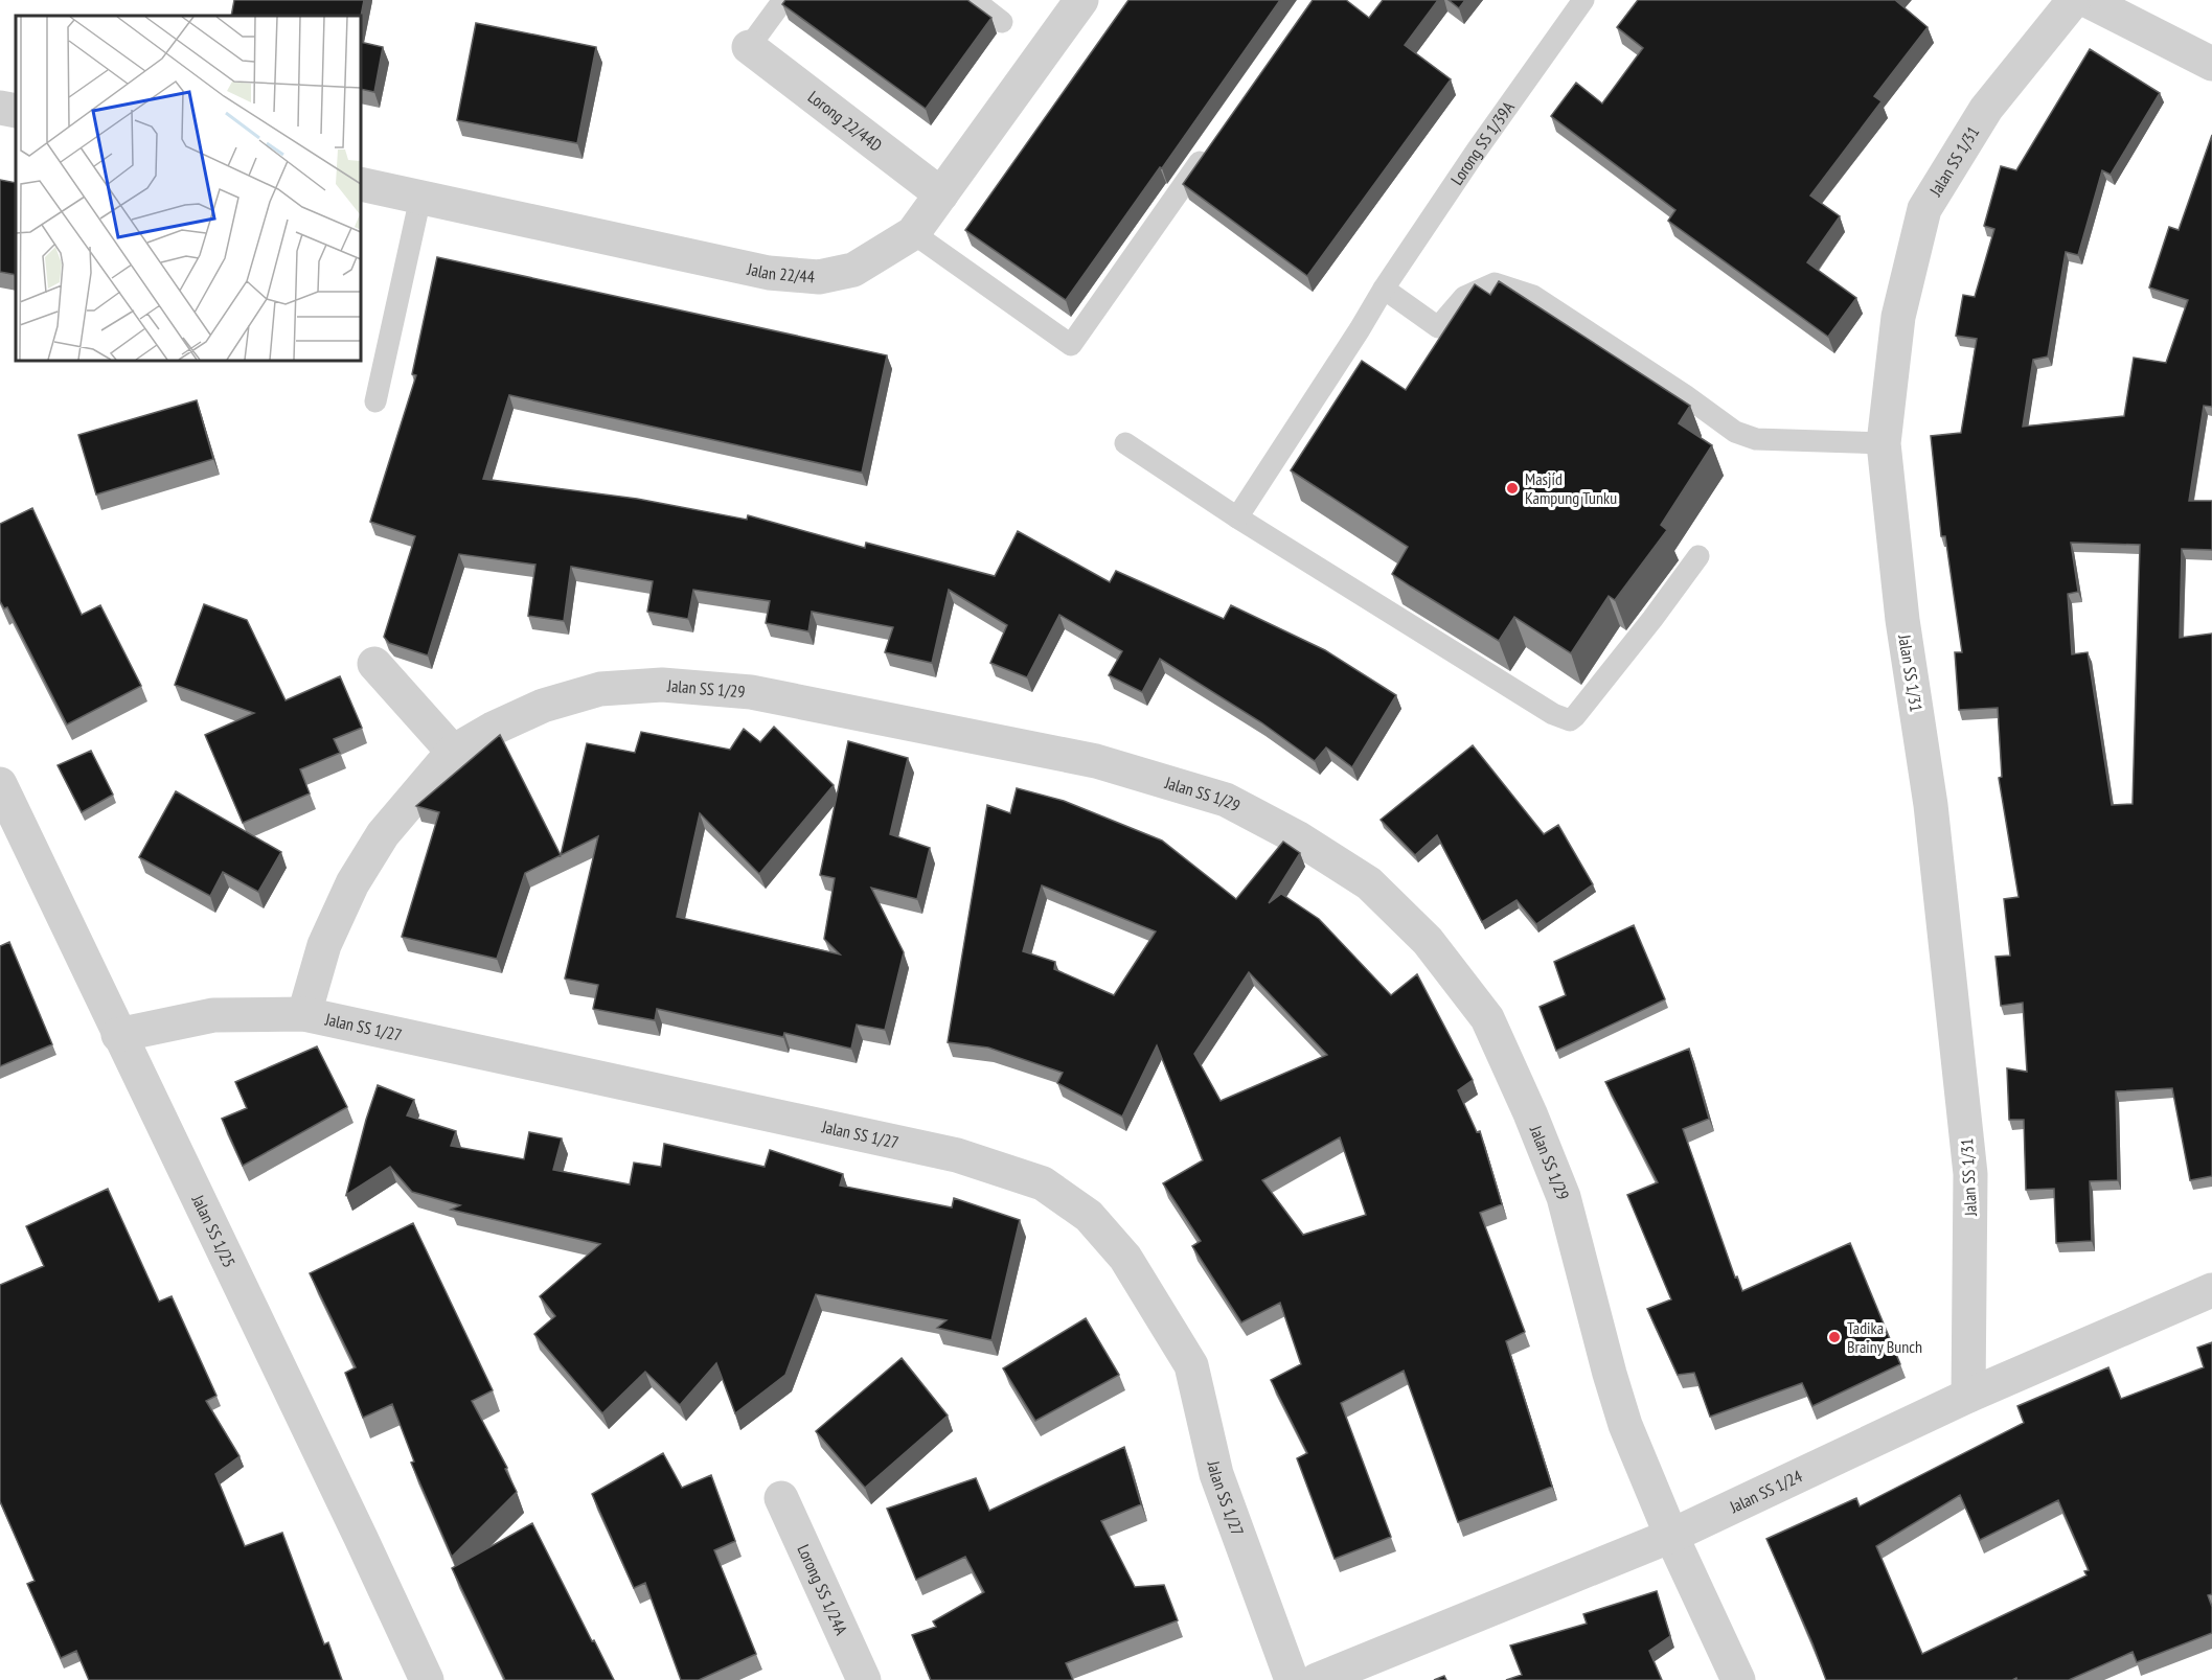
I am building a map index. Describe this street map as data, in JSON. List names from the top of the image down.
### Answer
{
  "streets": {
    "street": [
      "Lorong 22/44D",
      "Jalan SS 1/31",
      "Jalan 22/44",
      "Jalan SS 1/29",
      "Jalan SS 1/27",
      "Jalan SS 1/25",
      "Jalan SS 1/24",
      "Lorong SS 1/24A"
    ],
    "lane": ["Lorong SS 1/39A"]
  },
  "crossings": [
    ["Lorong 22/44D", "Jalan 22/44"],
    ["Jalan SS 1/31", "Jalan SS 1/24"],
    ["Jalan SS 1/29", "Jalan SS 1/27"],
    ["Jalan SS 1/29", "Jalan SS 1/24"],
    ["Jalan SS 1/27", "Jalan SS 1/25"]
  ],
  "places": ["Masjid Kampung Tunku", "Tadika Brainy Bunch"]
}
